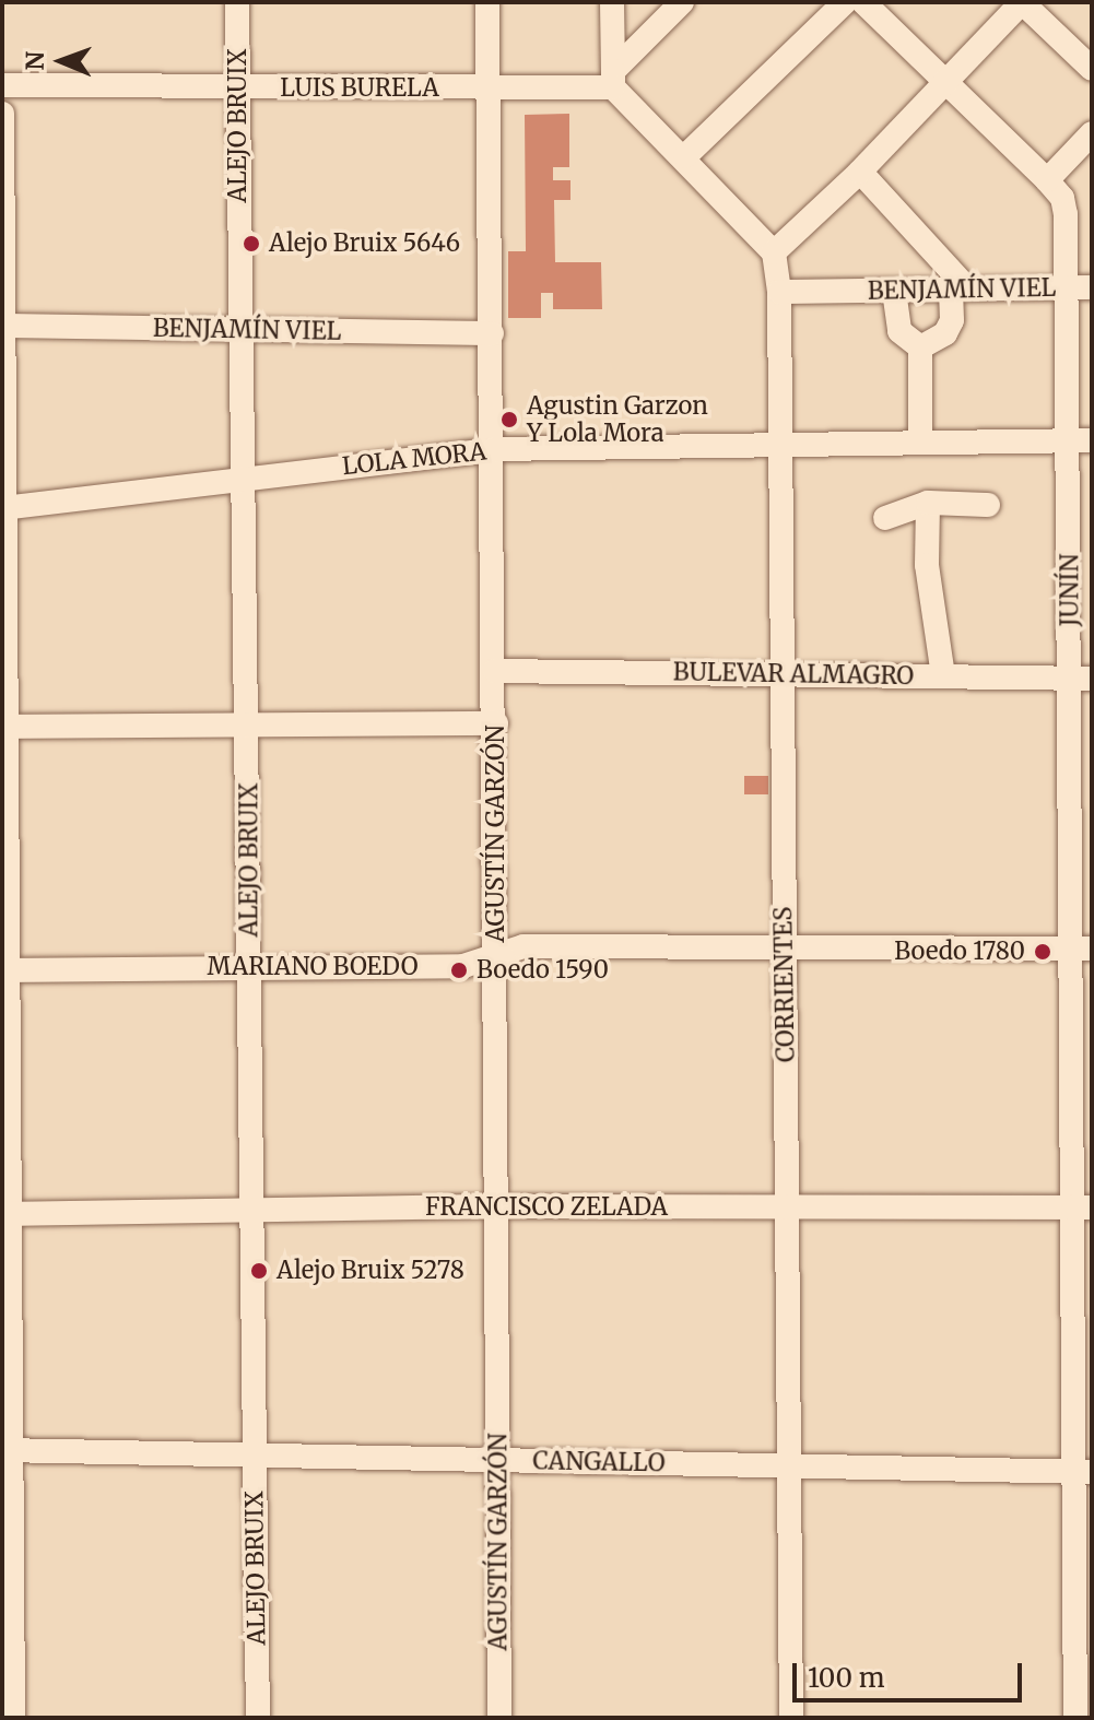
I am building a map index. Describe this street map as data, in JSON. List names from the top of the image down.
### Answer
{
  "streets": {
    "street": [
      "LUIS BURELA",
      "ALEJO BRUIX",
      "BENJAMÍN VIEL",
      "LOLA MORA",
      "JUNÍN",
      "BULEVAR ALMAGRO",
      "AGUSTÍN GARZÓN",
      "MARIANO BOEDO",
      "CORRIENTES",
      "FRANCISCO ZELADA",
      "CANGALLO"
    ]
  },
  "crossings": [
    ["LUIS BURELA", "ALEJO BRUIX"],
    ["LUIS BURELA", "AGUSTÍN GARZÓN"],
    ["ALEJO BRUIX", "BENJAMÍN VIEL"],
    ["ALEJO BRUIX", "LOLA MORA"],
    ["ALEJO BRUIX", "MARIANO BOEDO"],
    ["ALEJO BRUIX", "FRANCISCO ZELADA"],
    ["ALEJO BRUIX", "CANGALLO"],
    ["BENJAMÍN VIEL", "JUNÍN"],
    ["BENJAMÍN VIEL", "AGUSTÍN GARZÓN"],
    ["BENJAMÍN VIEL", "CORRIENTES"],
    ["LOLA MORA", "JUNÍN"],
    ["LOLA MORA", "AGUSTÍN GARZÓN"],
    ["LOLA MORA", "CORRIENTES"],
    ["JUNÍN", "BULEVAR ALMAGRO"],
    ["JUNÍN", "MARIANO BOEDO"],
    ["JUNÍN", "FRANCISCO ZELADA"],
    ["JUNÍN", "CANGALLO"],
    ["BULEVAR ALMAGRO", "AGUSTÍN GARZÓN"],
    ["BULEVAR ALMAGRO", "CORRIENTES"],
    ["AGUSTÍN GARZÓN", "MARIANO BOEDO"],
    ["AGUSTÍN GARZÓN", "FRANCISCO ZELADA"],
    ["AGUSTÍN GARZÓN", "CANGALLO"],
    ["MARIANO BOEDO", "CORRIENTES"],
    ["CORRIENTES", "FRANCISCO ZELADA"],
    ["CORRIENTES", "CANGALLO"]
  ],
  "places": [
    "Alejo Bruix 5646",
    "Agustin Garzon Y Lola Mora",
    "Boedo 1780",
    "Boedo 1590",
    "Alejo Bruix 5278"
  ],
  "scale_bar": "100 m",
  "north": "left"
}
